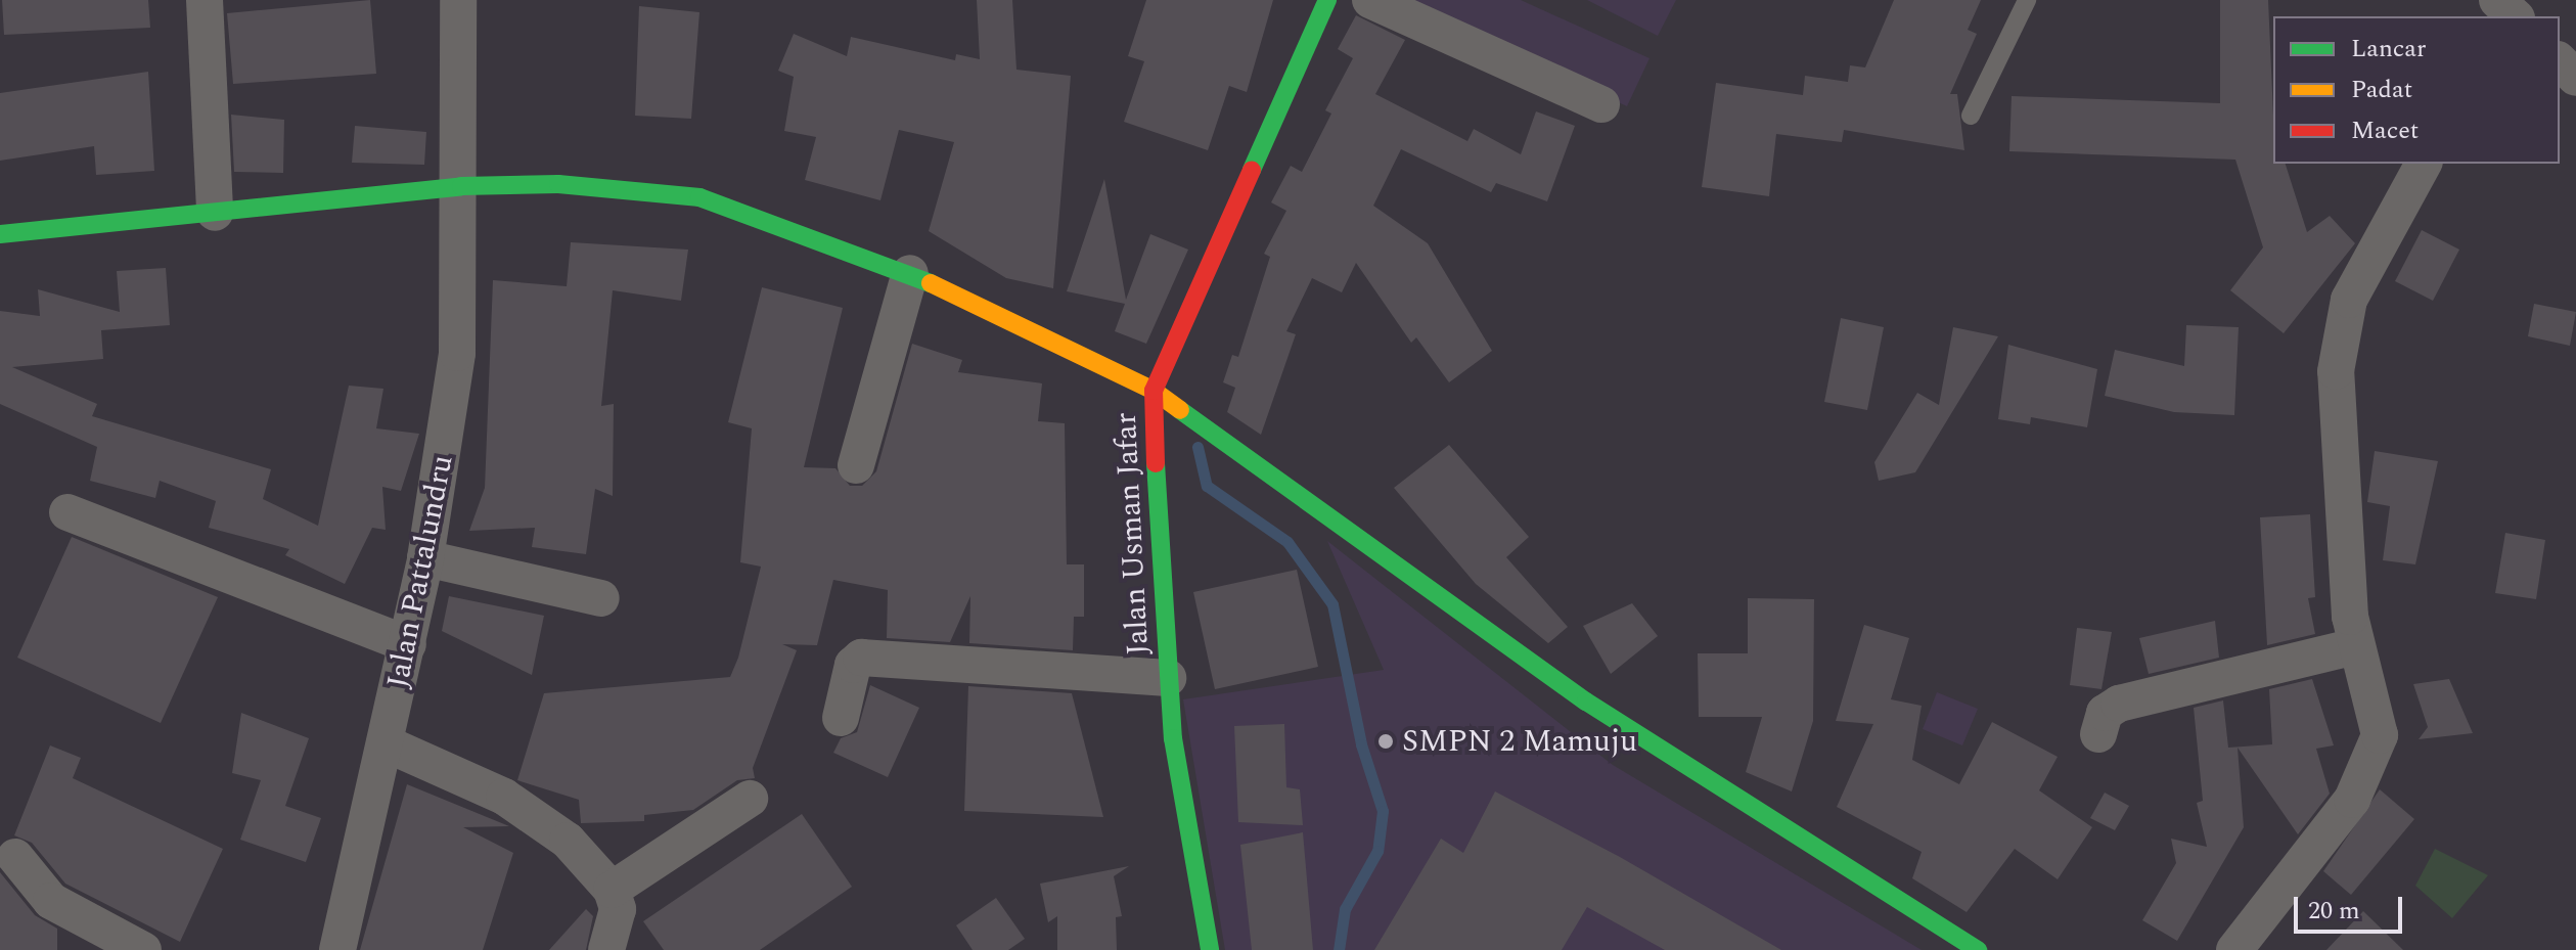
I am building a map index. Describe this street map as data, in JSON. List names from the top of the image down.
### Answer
{
  "streets": {
    "street": ["Jalan Usman Jafar", "Jalan Pattalundru"]
  },
  "places": ["SMPN 2 Mamuju"],
  "legend": ["Lancar", "Padat", "Macet"],
  "scale_bar": "20 m"
}
